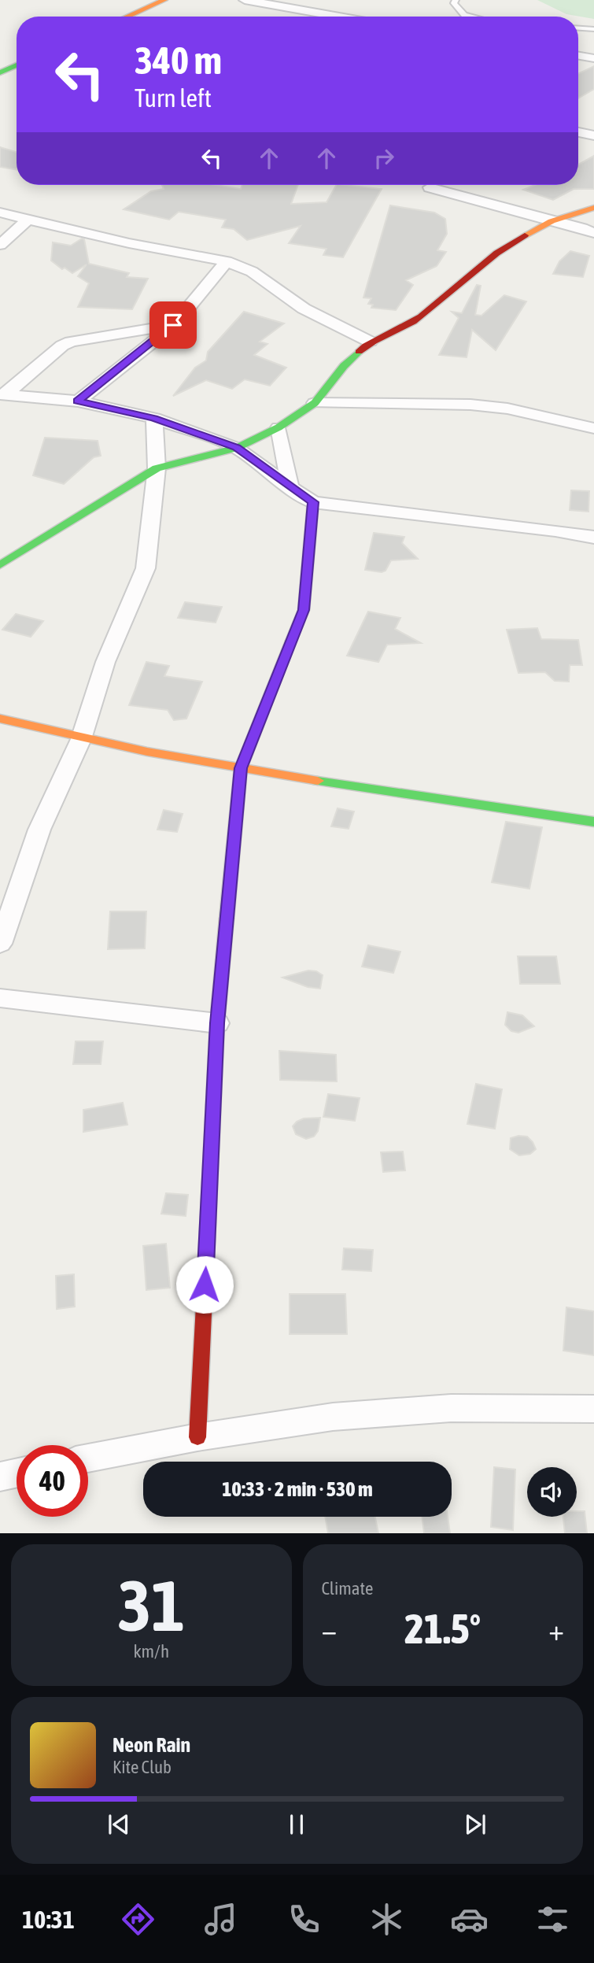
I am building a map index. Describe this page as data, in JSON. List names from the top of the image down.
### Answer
{
  "page": {
    "turn": ["340 m", "Turn left"],
    "limit": "40",
    "trip": "10:33 · 2 min · 530 m",
    "tile": [
      ["31", "km/h"],
      "Climate"
    ],
    "heat": ["−", "21.5°", "+"],
    "song": ["Neon Rain", "Kite Club"],
    "tabs": "10:31"
  }
}
